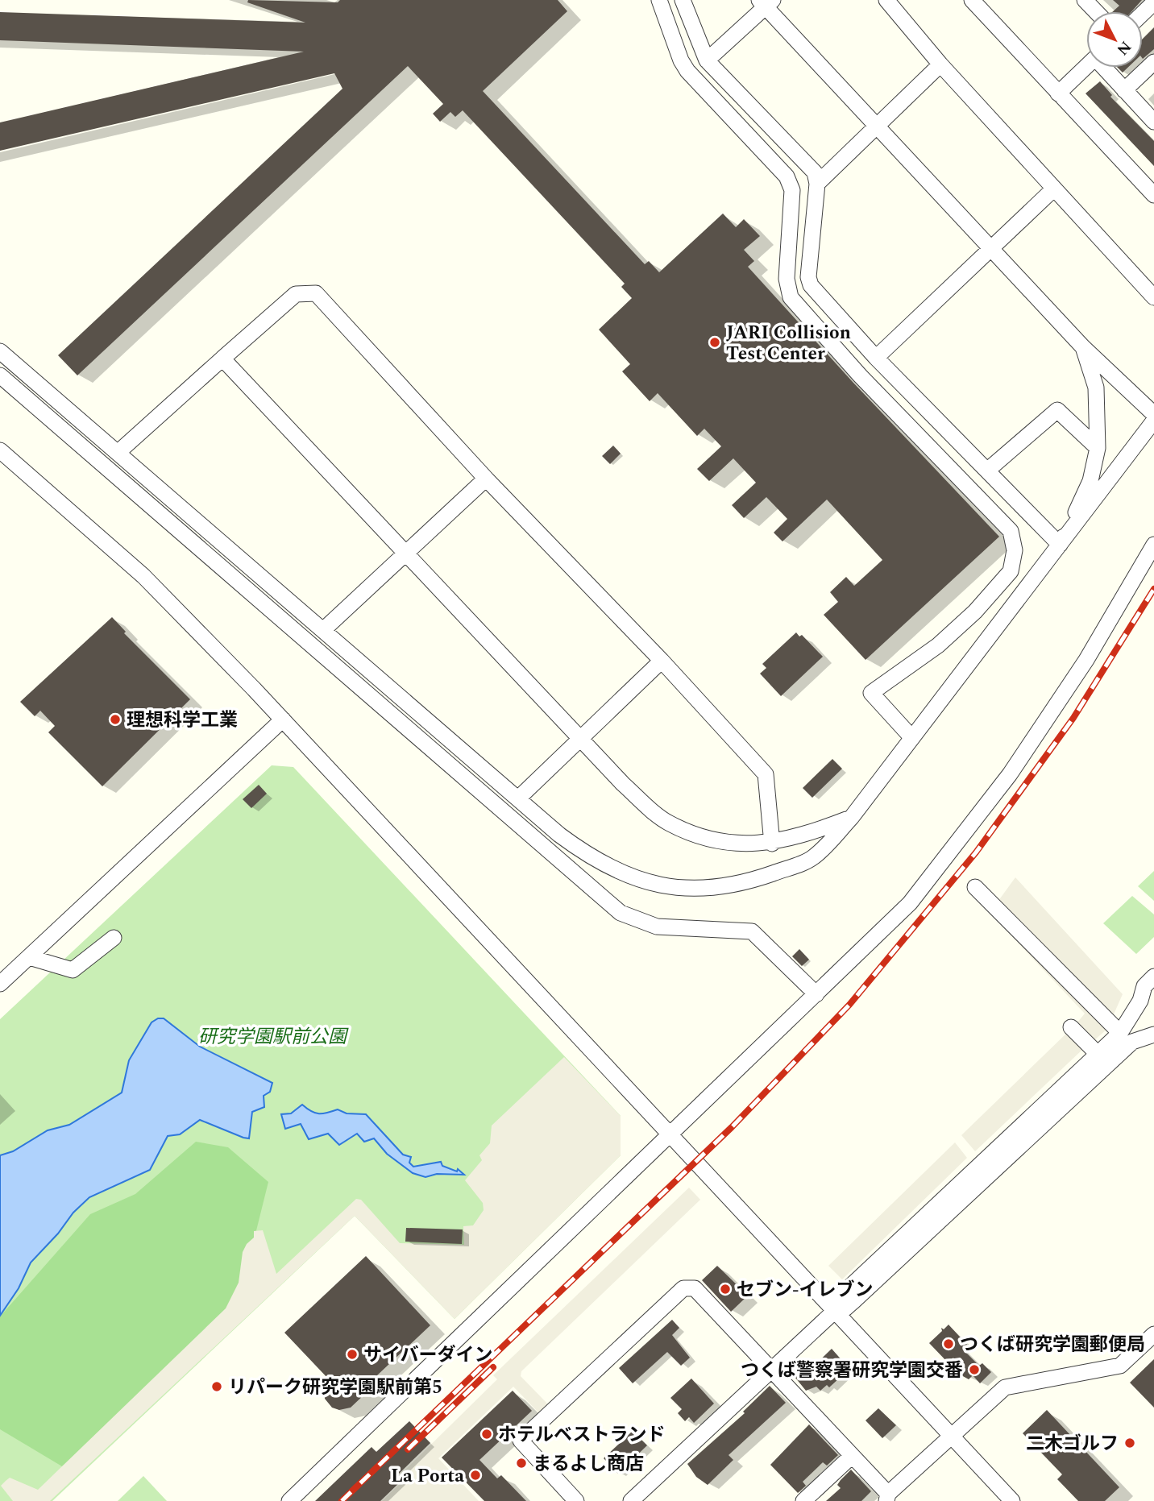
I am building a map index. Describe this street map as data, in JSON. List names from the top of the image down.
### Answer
{
  "parks": ["研究学園駅前公園"],
  "places": [
    "JARI Collision Test Center",
    "理想科学工業",
    "セブン-イレブン",
    "つくば研究学園郵便局",
    "サイバーダイン",
    "つくば警察署研究学園交番",
    "リパーク研究学園駅前第5",
    "ホテルベストランド",
    "二木ゴルフ",
    "まるよし商店",
    "La Porta"
  ],
  "north": "bottom right"
}
